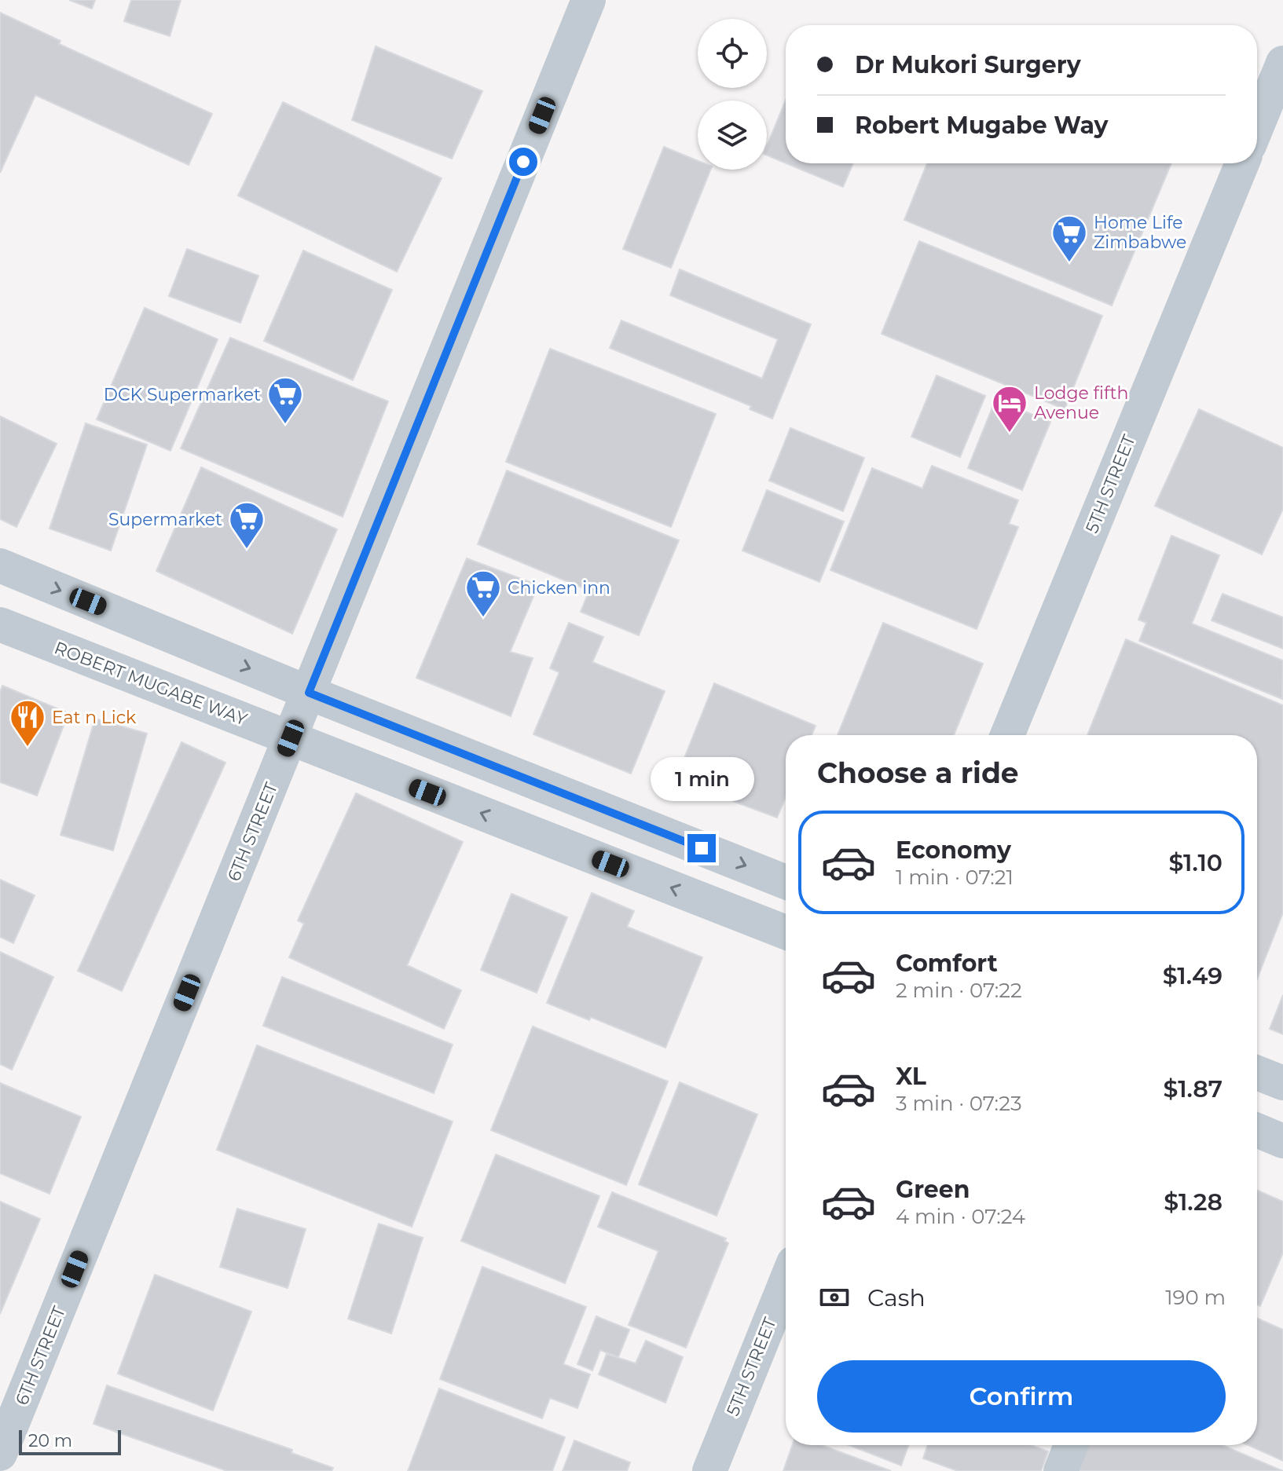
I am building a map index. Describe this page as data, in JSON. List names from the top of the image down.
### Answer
{
  "streets": {
    "street": ["5TH STREET", "ROBERT MUGABE WAY", "6TH STREET"]
  },
  "crossings": [
    ["ROBERT MUGABE WAY", "6TH STREET"]
  ],
  "places": {
    "supermarket": [
      "Home Life Zimbabwe",
      "DCK Supermarket",
      "Supermarket",
      "Chicken inn"
    ],
    "hotel": ["Lodge fifth Avenue"],
    "restaurant": ["Eat n Lick"]
  },
  "scale_bar": "20 m",
  "page": {
    "banner": ["Dr Mukori Surgery", "Robert Mugabe Way"],
    "heading": "Choose a ride",
    "bubble": "1 min",
    "list": [
      {
        "name": "Economy",
        "note": "1 min · 07:21",
        "value": "$1.10"
      },
      {
        "name": "Comfort",
        "note": "2 min · 07:22",
        "value": "$1.49"
      },
      {
        "name": "XL",
        "note": "3 min · 07:23",
        "value": "$1.87"
      },
      {
        "name": "Green",
        "note": "4 min · 07:24",
        "value": "$1.28"
      }
    ],
    "pay": ["Cash", "190 m"],
    "buttons": "Confirm",
    "scale": "20 m"
  }
}
